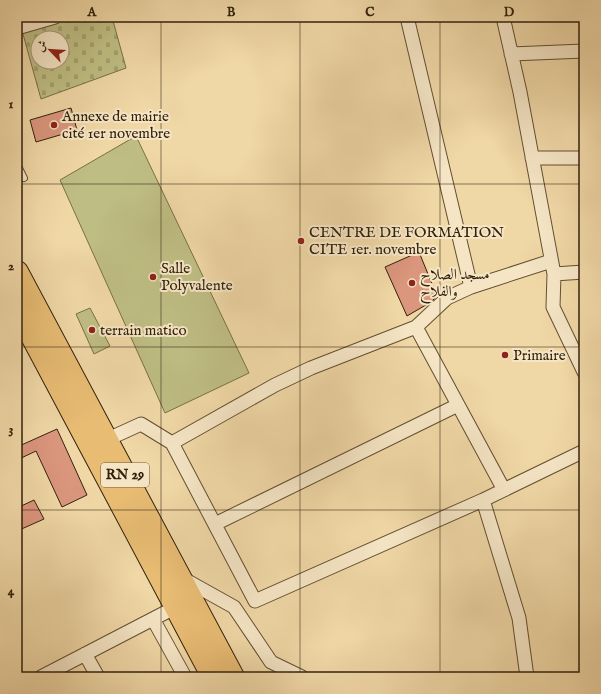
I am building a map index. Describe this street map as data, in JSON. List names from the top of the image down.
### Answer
{
  "streets": {
    "highway": ["RN 29"]
  },
  "places": [
    "Annexe de mairie cité 1er novembre",
    "CENTRE DE FORMATION CITE 1er. novembre",
    "Salle Polyvalente",
    "مسجد الصلاح والفلاح",
    "terrain matico",
    "Primaire"
  ],
  "north": "top left",
  "grid": {
    "columns": [
      "A",
      "B",
      "C",
      "D"
    ],
    "rows": [
      "1",
      "2",
      "3",
      "4"
    ]
  }
}
